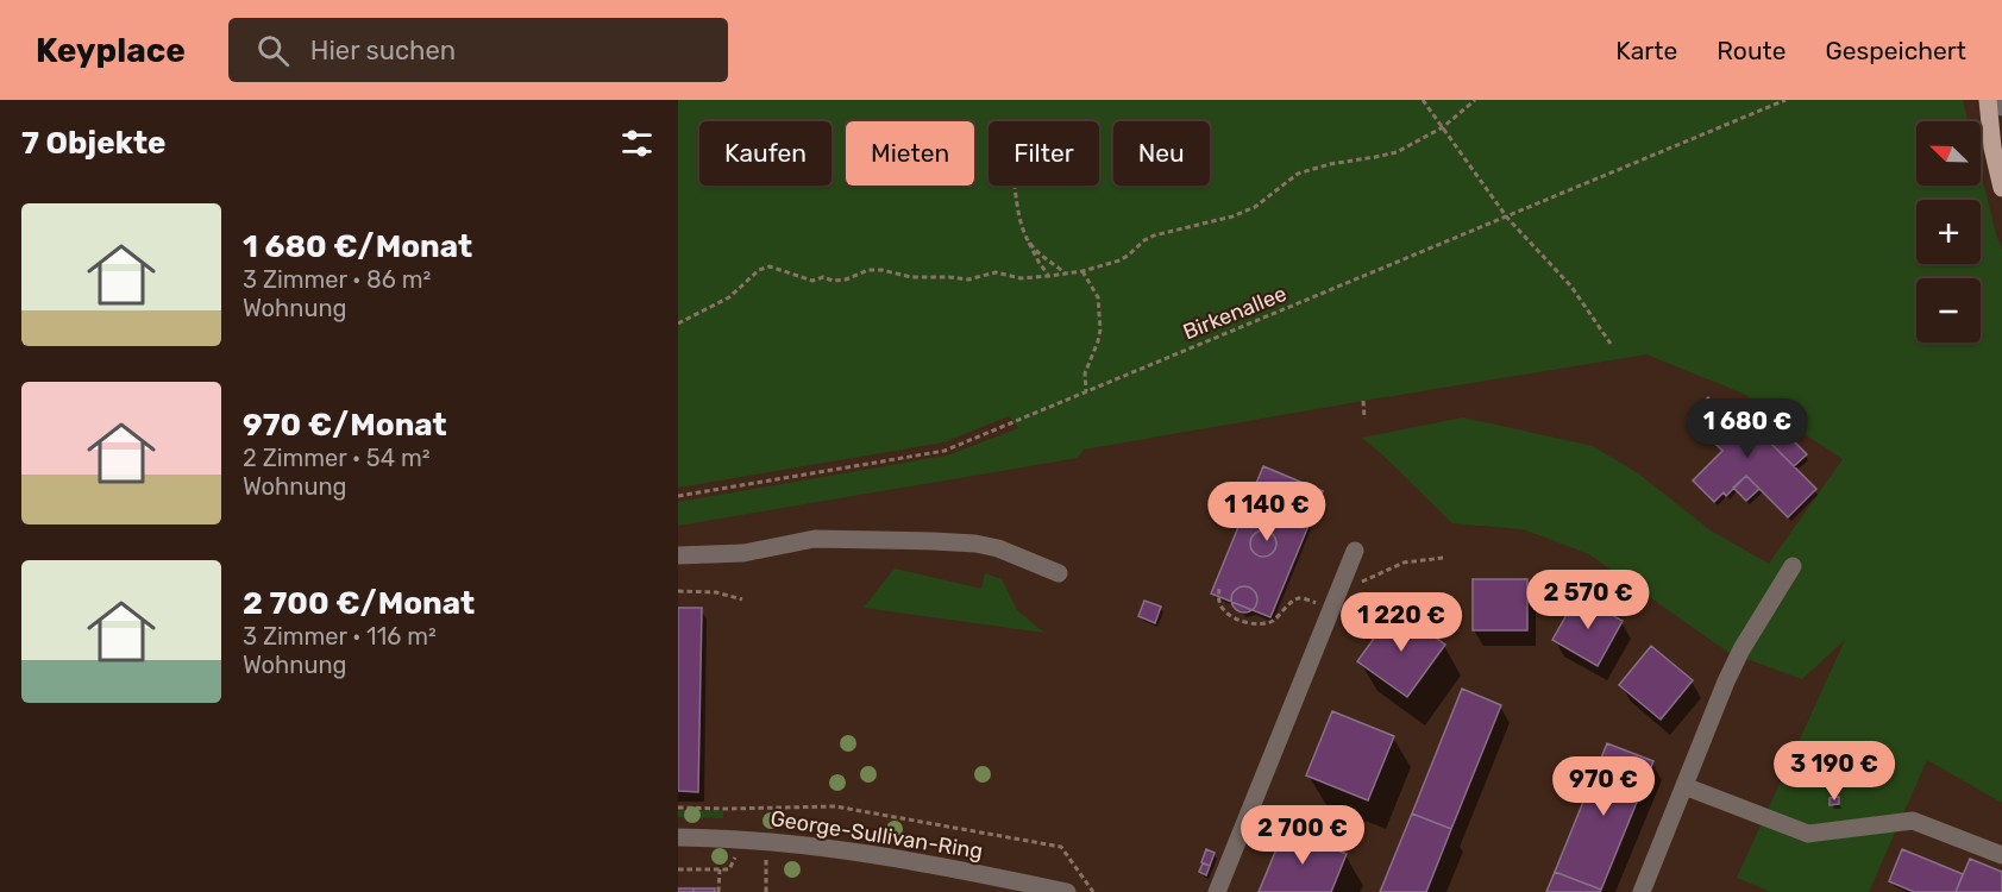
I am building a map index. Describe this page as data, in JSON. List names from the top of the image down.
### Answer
{
  "streets": {
    "street": ["George-Sullivan-Ring"],
    "path": ["Birkenallee"]
  },
  "north": "top left",
  "page": {
    "header": "Keyplace",
    "search": "Hier suchen",
    "nav": ["Karte", "Route", "Gespeichert"],
    "heading": "7 Objekte",
    "map_buttons": ["+", "−"],
    "chip": [
      "Kaufen",
      "Mieten",
      "Filter",
      "Neu"
    ],
    "list": [
      {
        "name": "1 680 €/Monat",
        "note": "3 Zimmer · 86 m² · Wohnung"
      },
      {
        "name": "970 €/Monat",
        "note": "2 Zimmer · 54 m² · Wohnung"
      },
      {
        "name": "2 700 €/Monat",
        "note": "3 Zimmer · 116 m² · Wohnung"
      }
    ],
    "price": [
      "1 680 €",
      "1 140 €",
      "2 570 €",
      "1 220 €",
      "3 190 €",
      "970 €",
      "2 700 €"
    ]
  }
}
